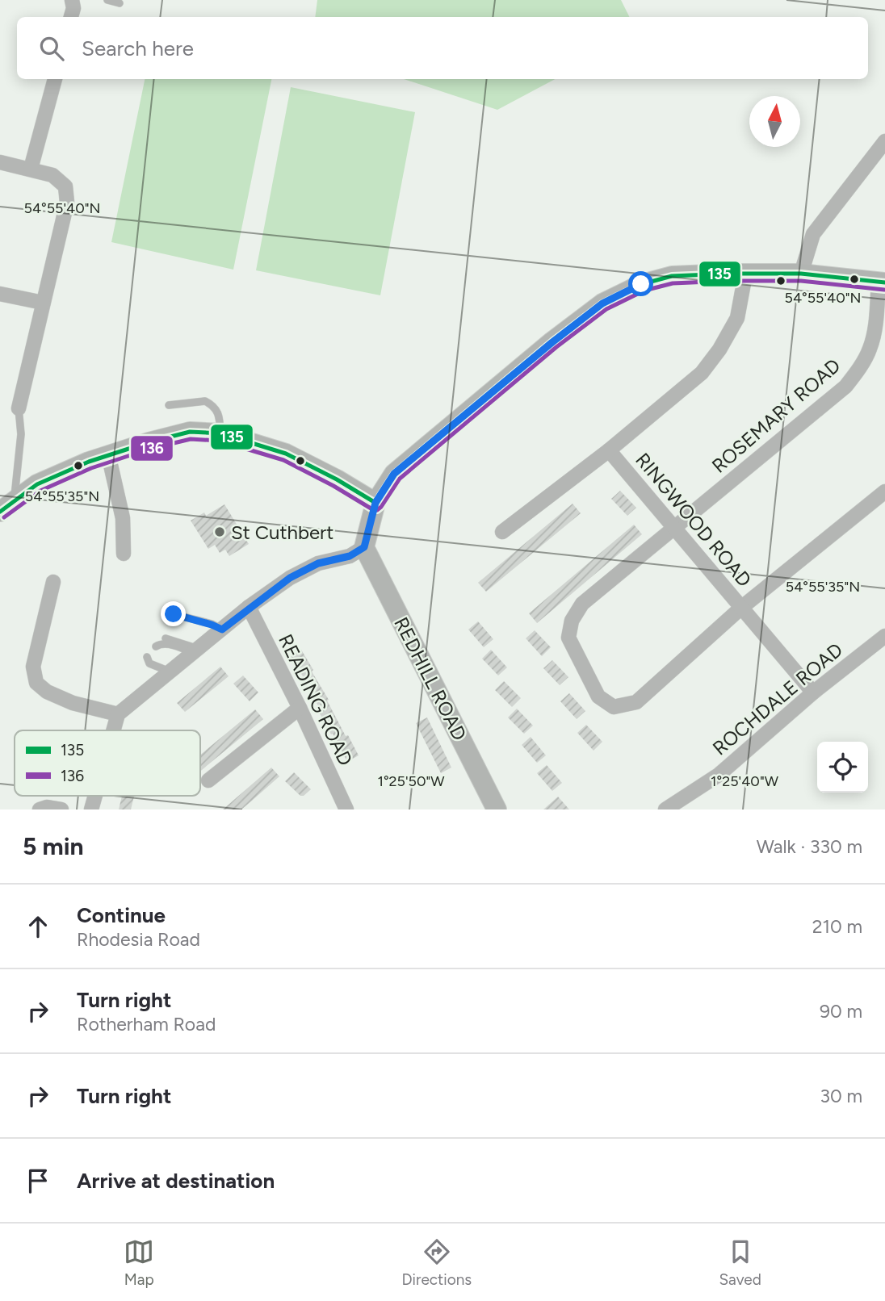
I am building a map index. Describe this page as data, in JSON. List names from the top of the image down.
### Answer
{
  "streets": {
    "street": [
      "ROSEMARY ROAD",
      "RINGWOOD ROAD",
      "REDHILL ROAD",
      "ROCHDALE ROAD",
      "READING ROAD"
    ]
  },
  "crossings": [
    ["ROSEMARY ROAD", "RINGWOOD ROAD"],
    ["RINGWOOD ROAD", "ROCHDALE ROAD"]
  ],
  "places": ["St Cuthbert"],
  "lines": ["transit line 135", "transit line 136"],
  "legend": ["135", "136"],
  "north": "top",
  "page": {
    "search": "Search here",
    "heading": ["5 min", "Walk · 330 m"],
    "list": [
      ["Continue", "Rhodesia Road", "210 m"],
      ["Turn right", "Rotherham Road", "90 m"],
      ["Turn right", "30 m"],
      "Arrive at destination"
    ],
    "nav": ["Map", "Directions", "Saved"]
  },
  "coordinates": [
    "54°55'40\"N",
    "54°55'35\"N",
    "1°25'50\"W",
    "1°25'40\"W"
  ]
}
